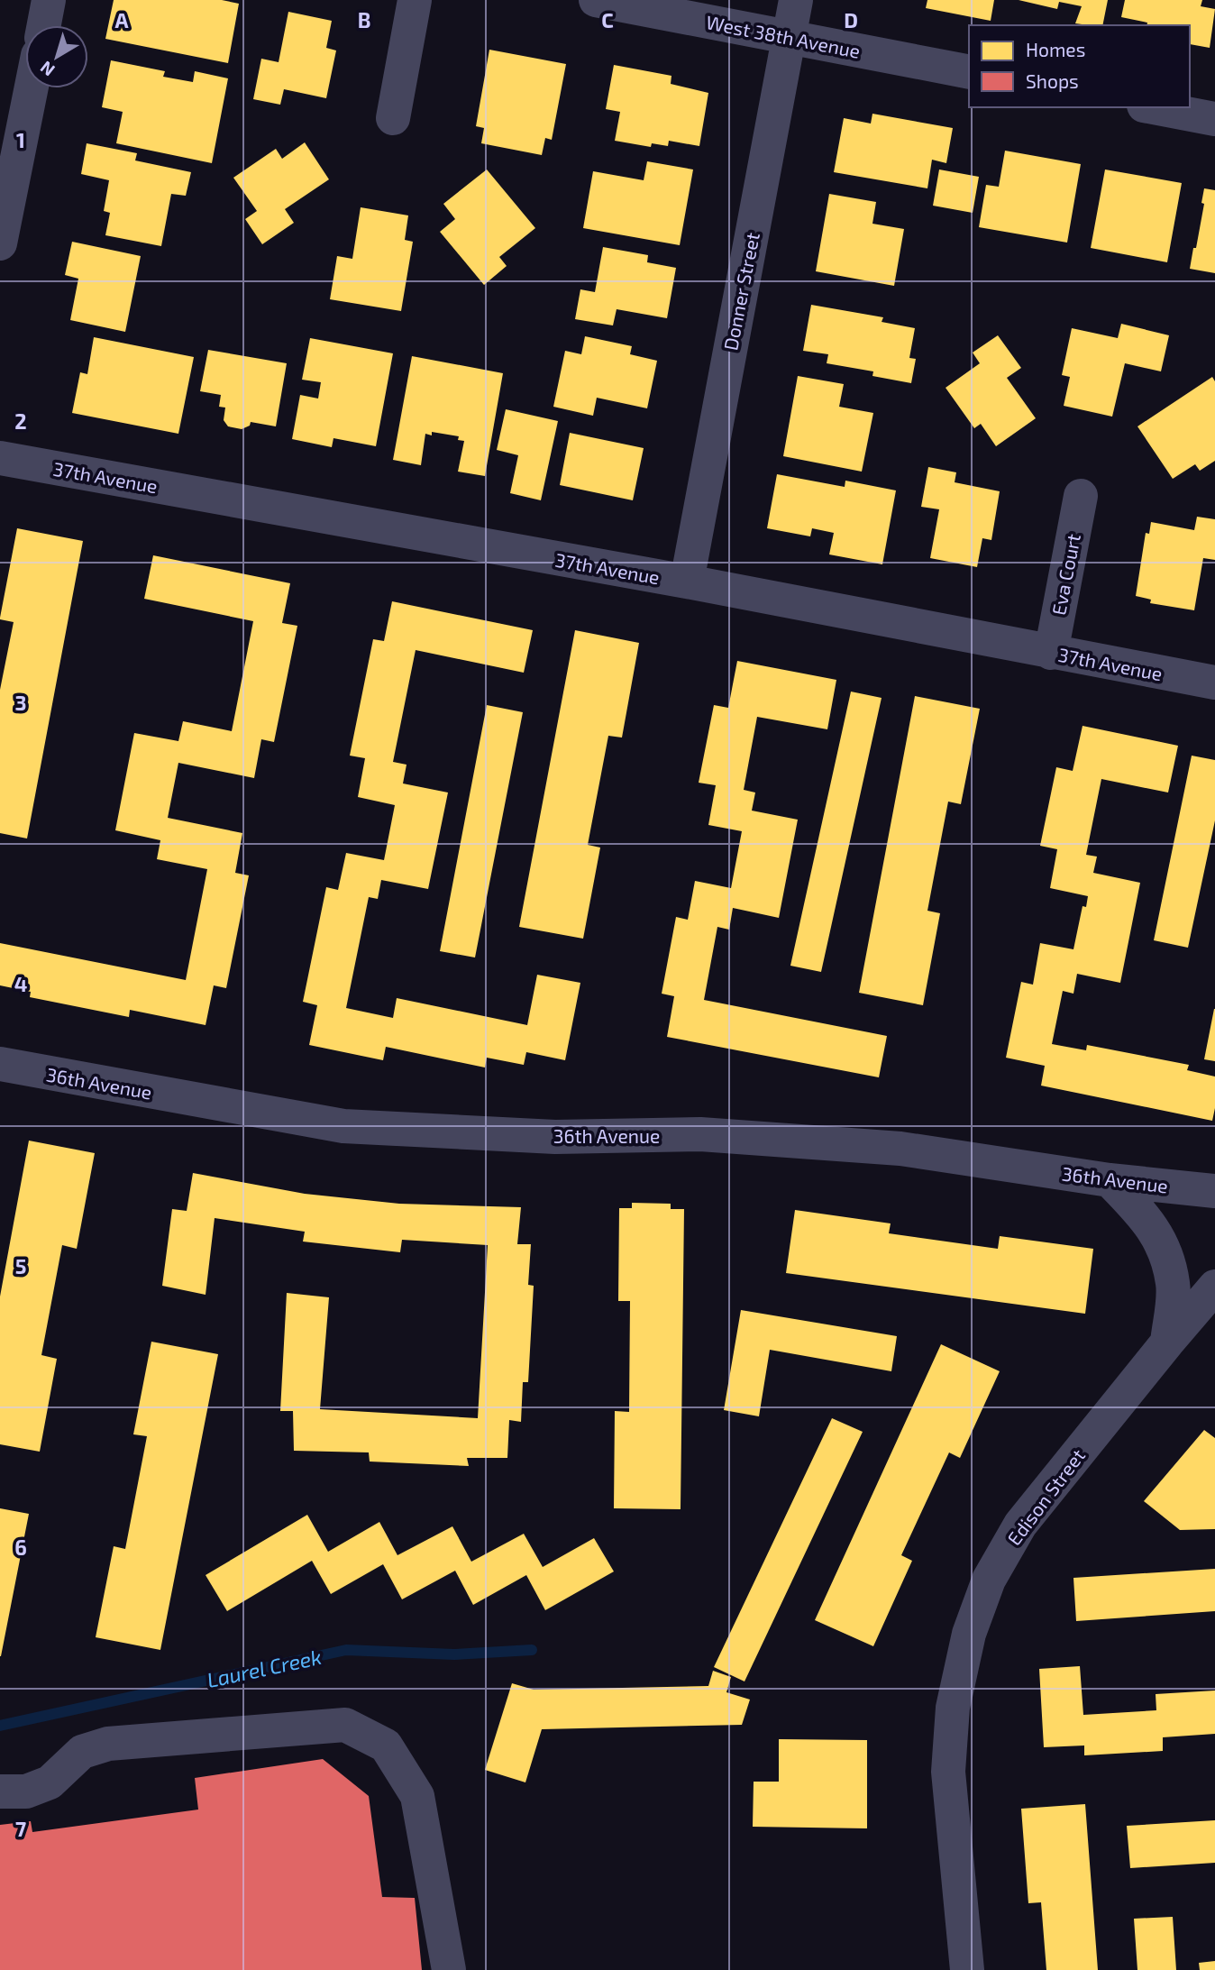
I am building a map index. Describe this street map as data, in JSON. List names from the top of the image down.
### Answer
{
  "streets": {
    "street": [
      "West 38th Avenue",
      "Donner Street",
      "37th Avenue",
      "Eva Court",
      "36th Avenue",
      "Edison Street"
    ]
  },
  "crossings": [
    ["West 38th Avenue", "Donner Street"],
    ["Donner Street", "37th Avenue"],
    ["37th Avenue", "Eva Court"]
  ],
  "water": ["Laurel Creek"],
  "legend": ["Homes", "Shops"],
  "north": "bottom left",
  "grid": {
    "columns": [
      "A",
      "B",
      "C",
      "D"
    ],
    "rows": [
      "1",
      "2",
      "3",
      "4",
      "5",
      "6",
      "7"
    ]
  }
}
